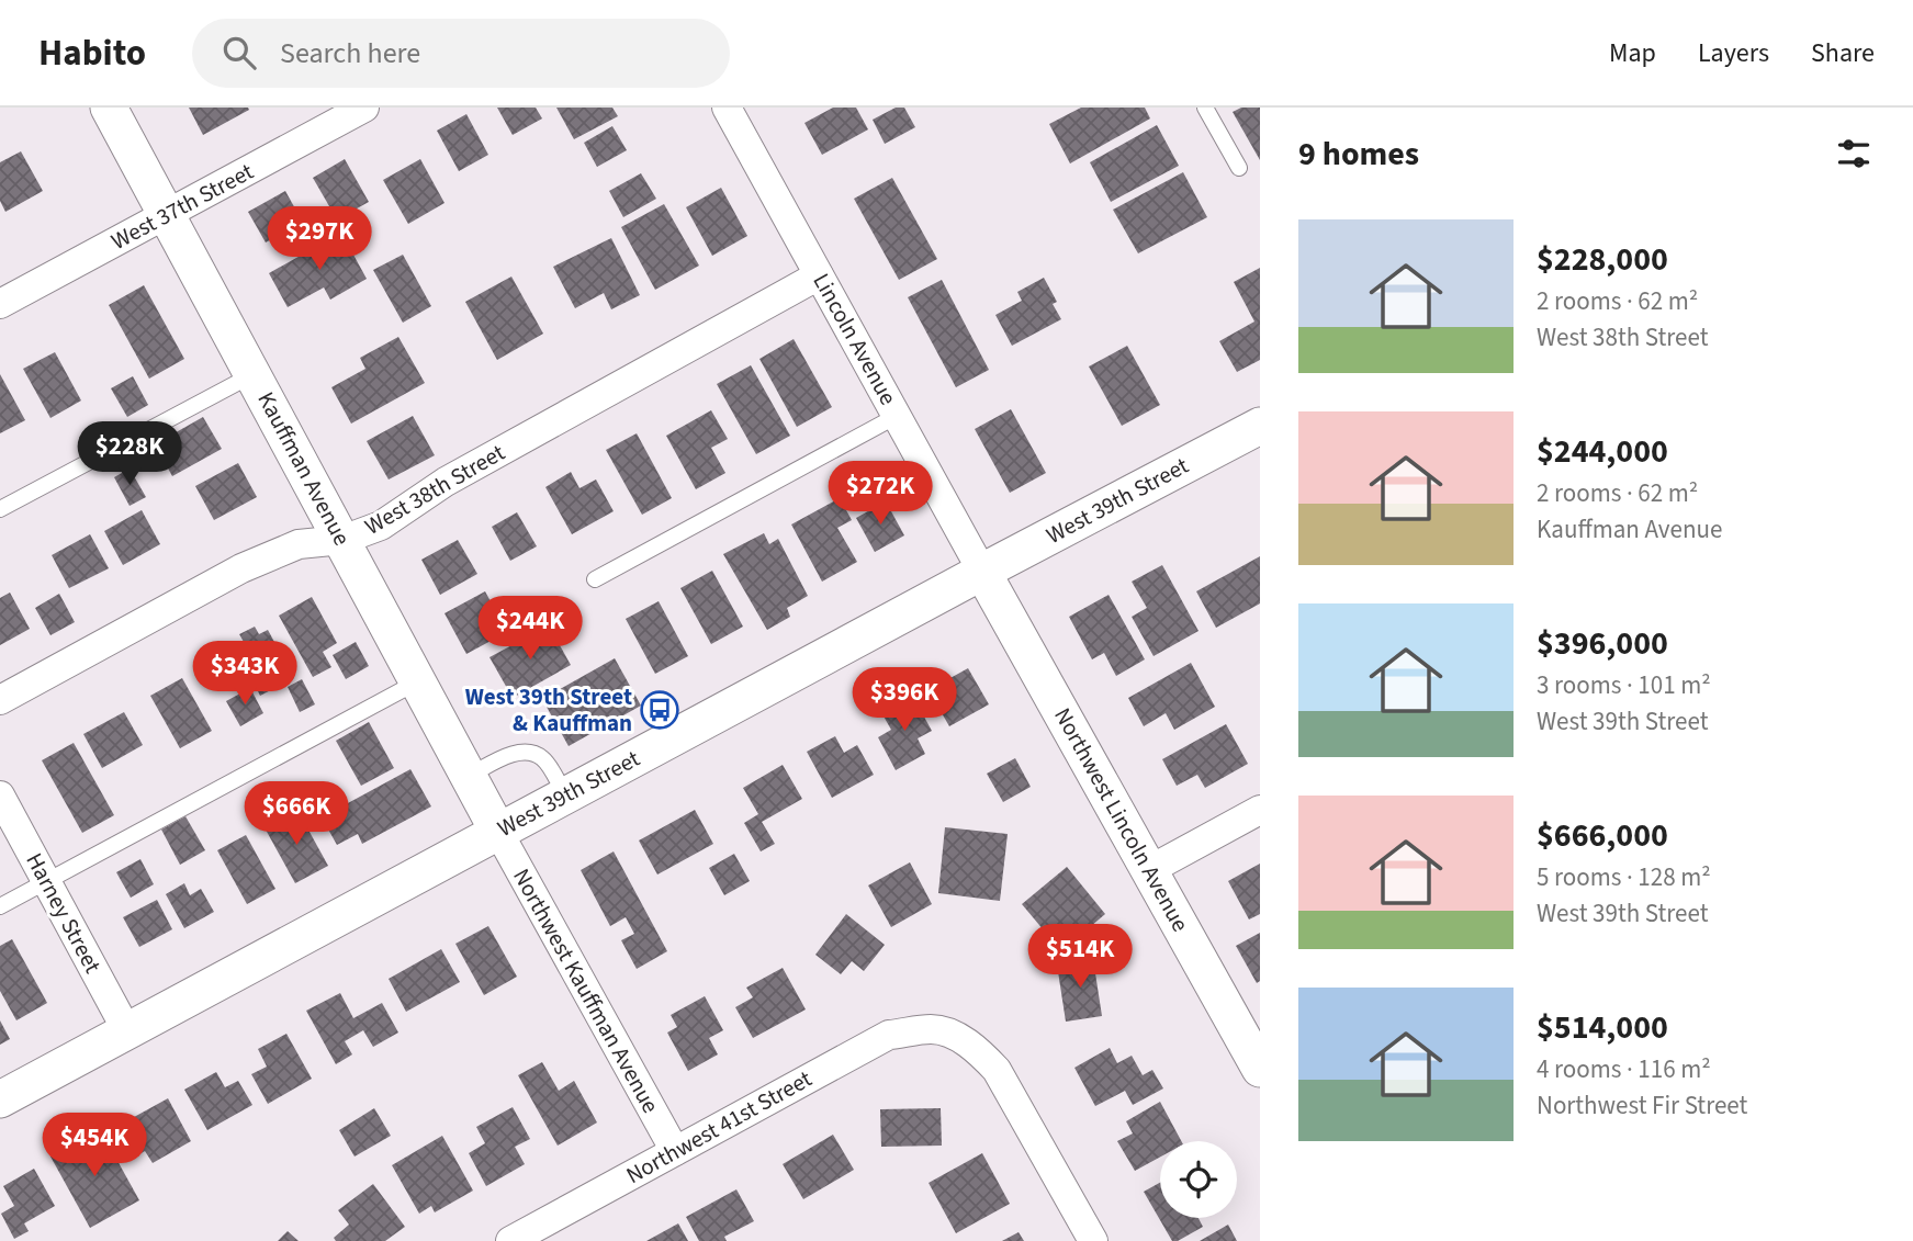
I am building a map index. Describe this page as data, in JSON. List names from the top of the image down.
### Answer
{
  "streets": {
    "street": [
      "West 37th Street",
      "Lincoln Avenue",
      "Kauffman Avenue",
      "West 38th Street",
      "West 39th Street",
      "Northwest Lincoln Avenue",
      "Harney Street",
      "Northwest Kauffman Avenue",
      "Northwest 41st Street"
    ]
  },
  "crossings": [
    ["West 37th Street", "Kauffman Avenue"],
    ["Lincoln Avenue", "West 38th Street"],
    ["Lincoln Avenue", "West 39th Street"],
    ["Lincoln Avenue", "Northwest Lincoln Avenue"],
    ["Kauffman Avenue", "West 38th Street"],
    ["Kauffman Avenue", "West 39th Street"],
    ["Kauffman Avenue", "Northwest Kauffman Avenue"],
    ["West 39th Street", "Northwest Lincoln Avenue"],
    ["West 39th Street", "Harney Street"],
    ["West 39th Street", "Northwest Kauffman Avenue"],
    ["Northwest Kauffman Avenue", "Northwest 41st Street"]
  ],
  "places": {
    "bus stop": ["West 39th Street & Kauffman"]
  },
  "page": {
    "header": "Habito",
    "search": "Search here",
    "nav": ["Map", "Layers", "Share"],
    "heading": "9 homes",
    "list": [
      {
        "name": "$228,000",
        "note": "2 rooms · 62 m² · West 38th Street"
      },
      {
        "name": "$244,000",
        "note": "2 rooms · 62 m² · Kauffman Avenue"
      },
      {
        "name": "$396,000",
        "note": "3 rooms · 101 m² · West 39th Street"
      },
      {
        "name": "$666,000",
        "note": "5 rooms · 128 m² · West 39th Street"
      },
      {
        "name": "$514,000",
        "note": "4 rooms · 116 m² · Northwest Fir Street"
      }
    ],
    "price": [
      "$297K",
      "$228K",
      "$272K",
      "$244K",
      "$343K",
      "$396K",
      "$666K",
      "$514K",
      "$454K"
    ]
  }
}
